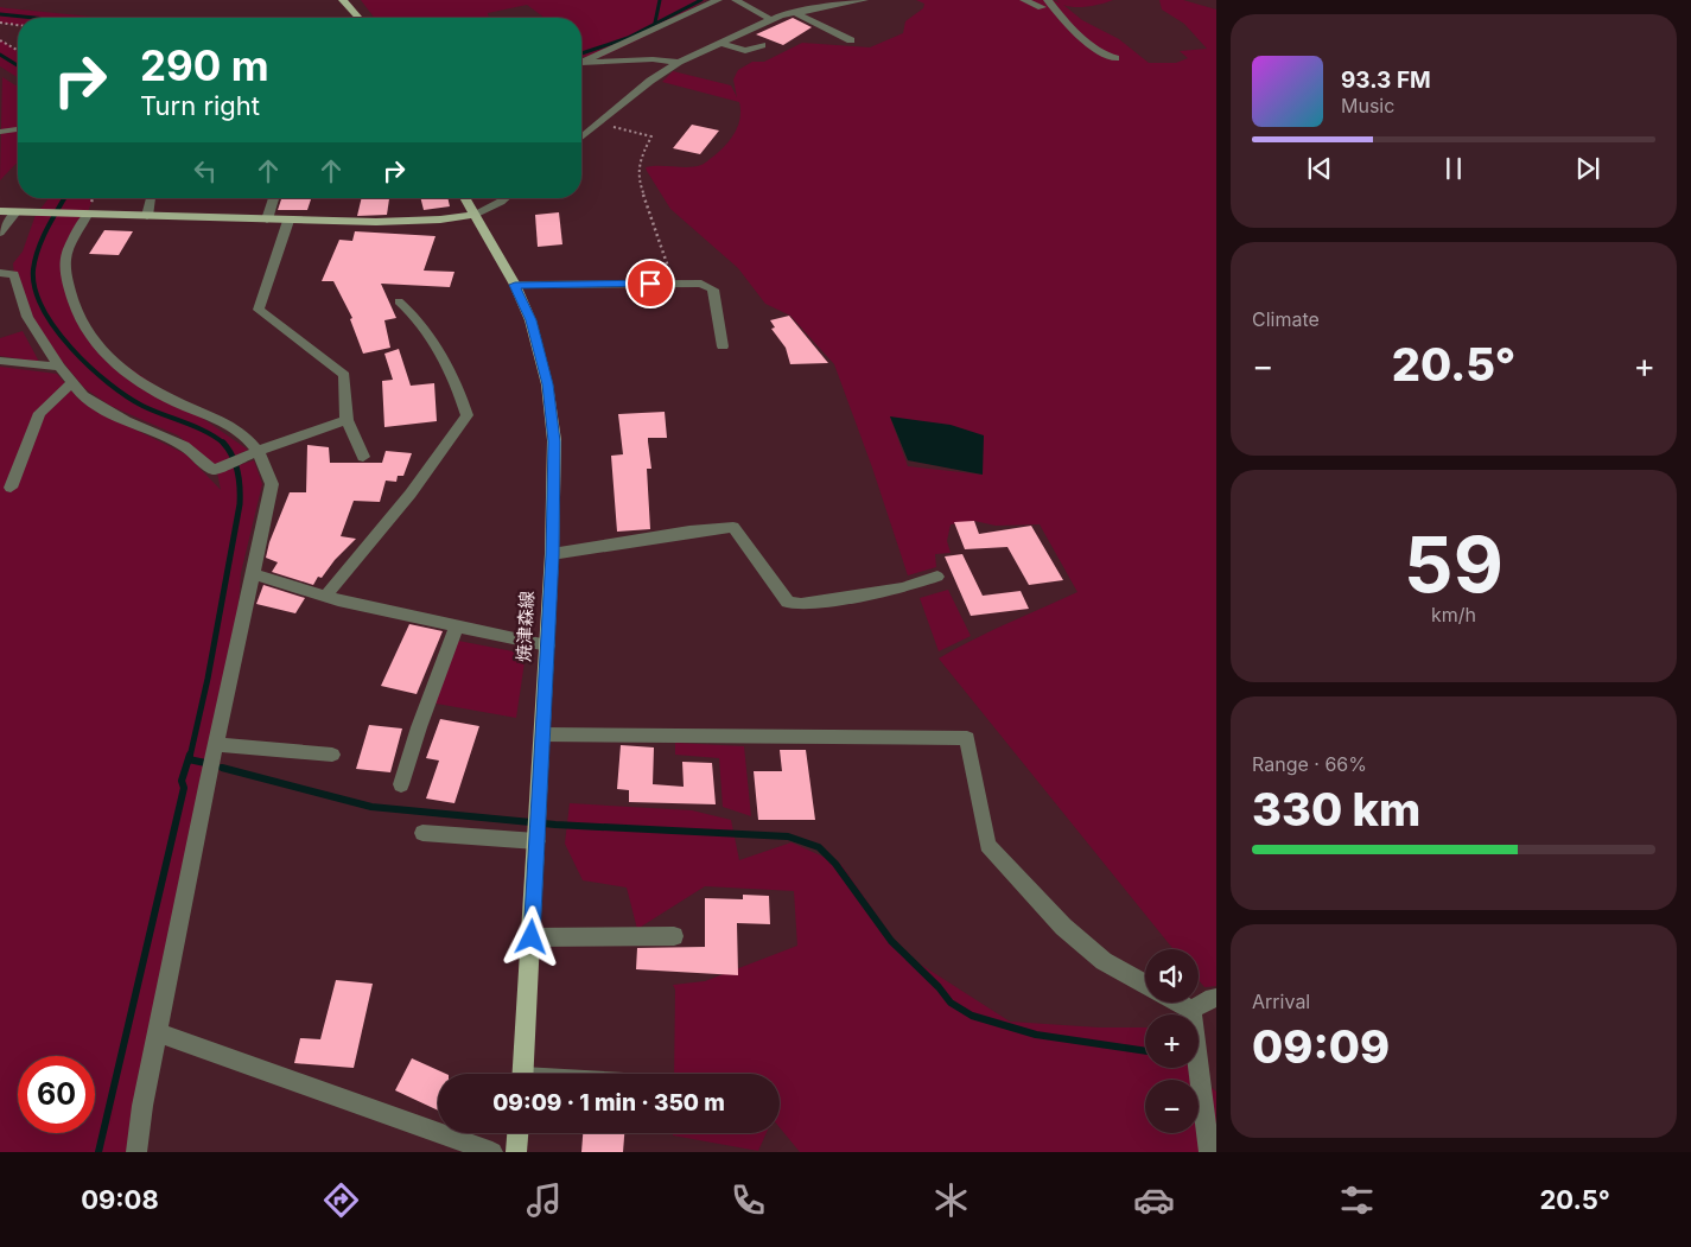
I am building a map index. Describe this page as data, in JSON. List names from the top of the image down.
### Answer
{
  "streets": {
    "main road": ["焼津森線"]
  },
  "page": {
    "turn": ["290 m", "Turn right"],
    "song": ["93.3 FM", "Music"],
    "tile": [
      "Climate",
      ["59", "km/h"],
      ["Range · 66%", "330 km"],
      ["Arrival", "09:09"]
    ],
    "heat": ["−", "20.5°", "+"],
    "map_buttons": ["+", "−"],
    "limit": "60",
    "trip": "09:09 · 1 min · 350 m",
    "tabs": ["09:08", "20.5°"]
  }
}
